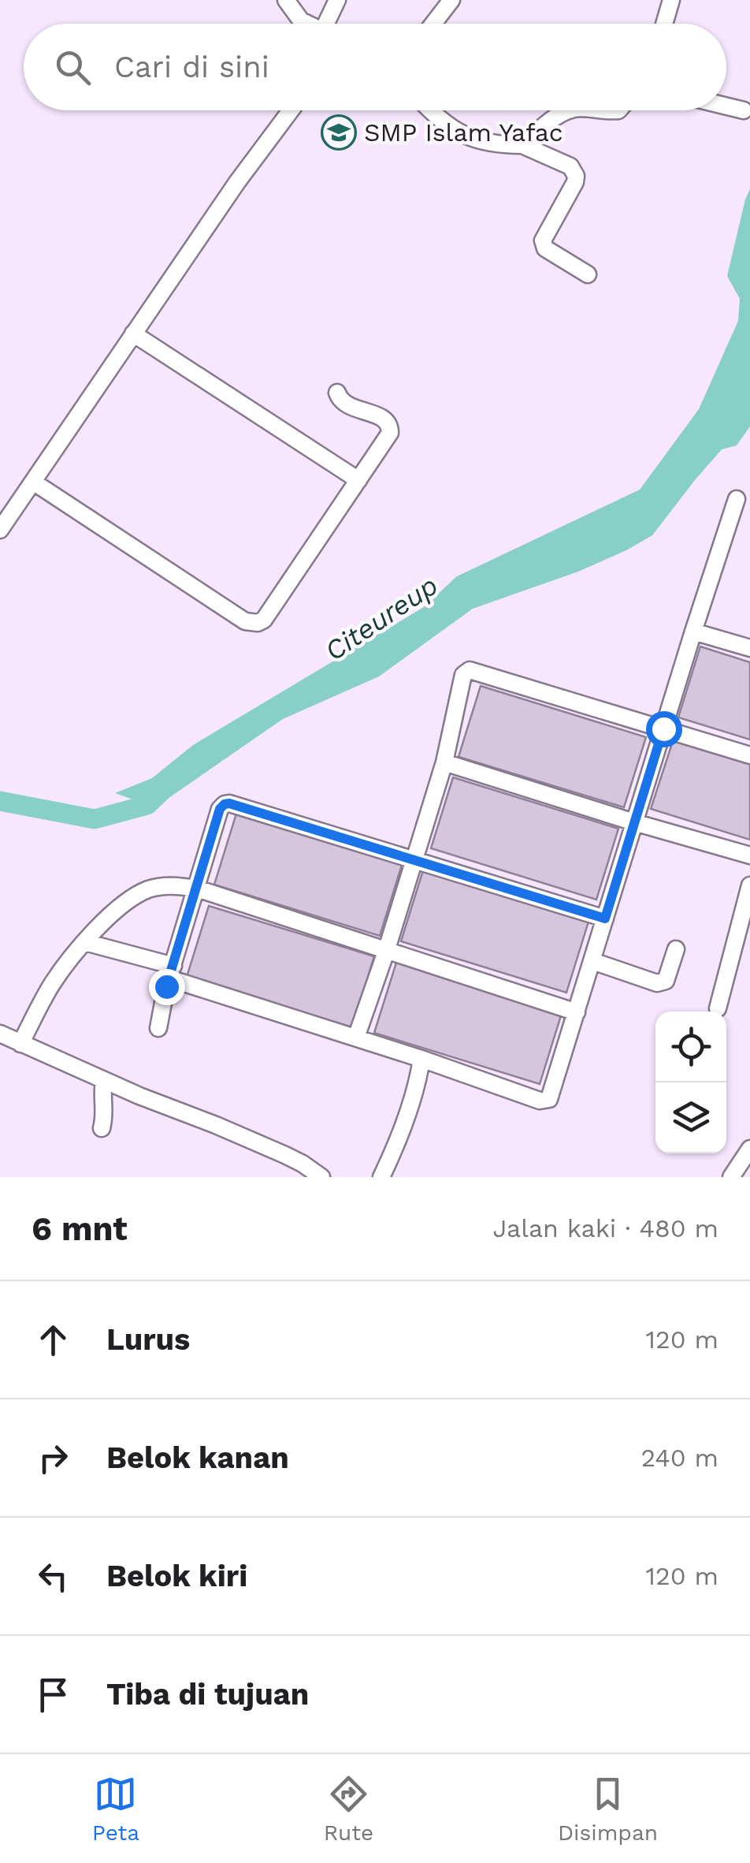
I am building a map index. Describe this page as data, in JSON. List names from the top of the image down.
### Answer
{
  "water": ["Citeureup"],
  "places": {
    "school or university": ["SMP Islam Yafac"]
  },
  "page": {
    "search": "Cari di sini",
    "heading": ["6 mnt", "Jalan kaki · 480 m"],
    "list": [
      ["Lurus", "120 m"],
      ["Belok kanan", "240 m"],
      ["Belok kiri", "120 m"],
      "Tiba di tujuan"
    ],
    "nav": ["Peta", "Rute", "Disimpan"]
  }
}
